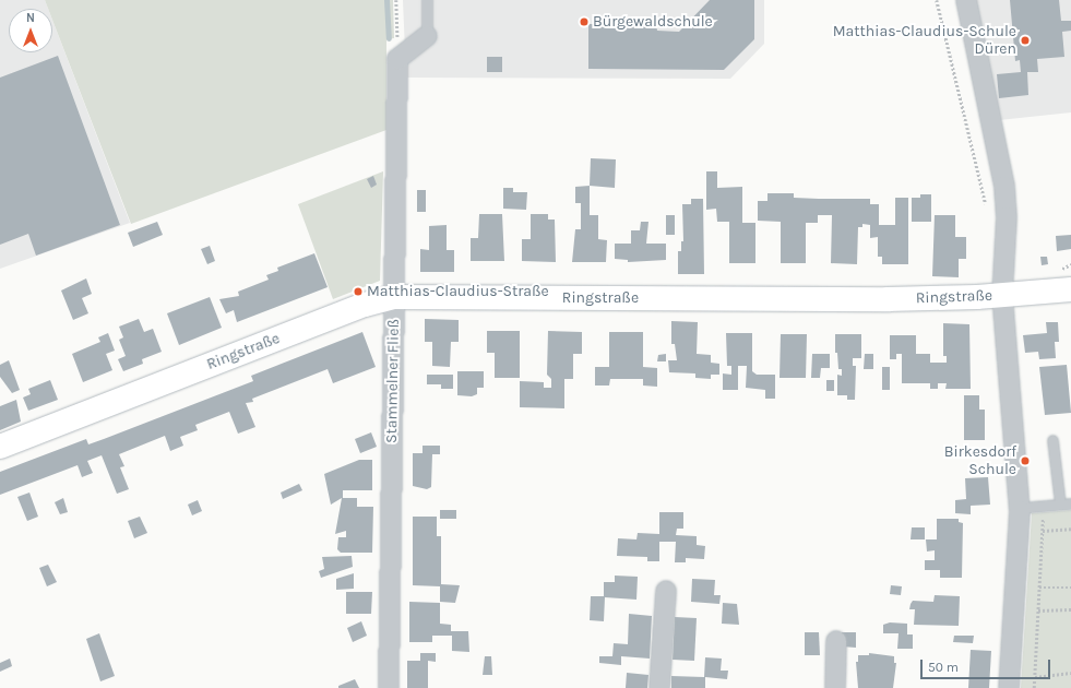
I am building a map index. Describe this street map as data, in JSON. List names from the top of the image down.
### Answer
{
  "streets": {
    "main road": ["Ringstraße"],
    "street": ["Stammelner Fließ"]
  },
  "crossings": [
    ["Ringstraße", "Stammelner Fließ"]
  ],
  "places": [
    "Bürgewaldschule",
    "Matthias-Claudius-Schule Düren",
    "Matthias-Claudius-Straße",
    "Birkesdorf Schule"
  ],
  "scale_bar": "50 m",
  "north": "top"
}
